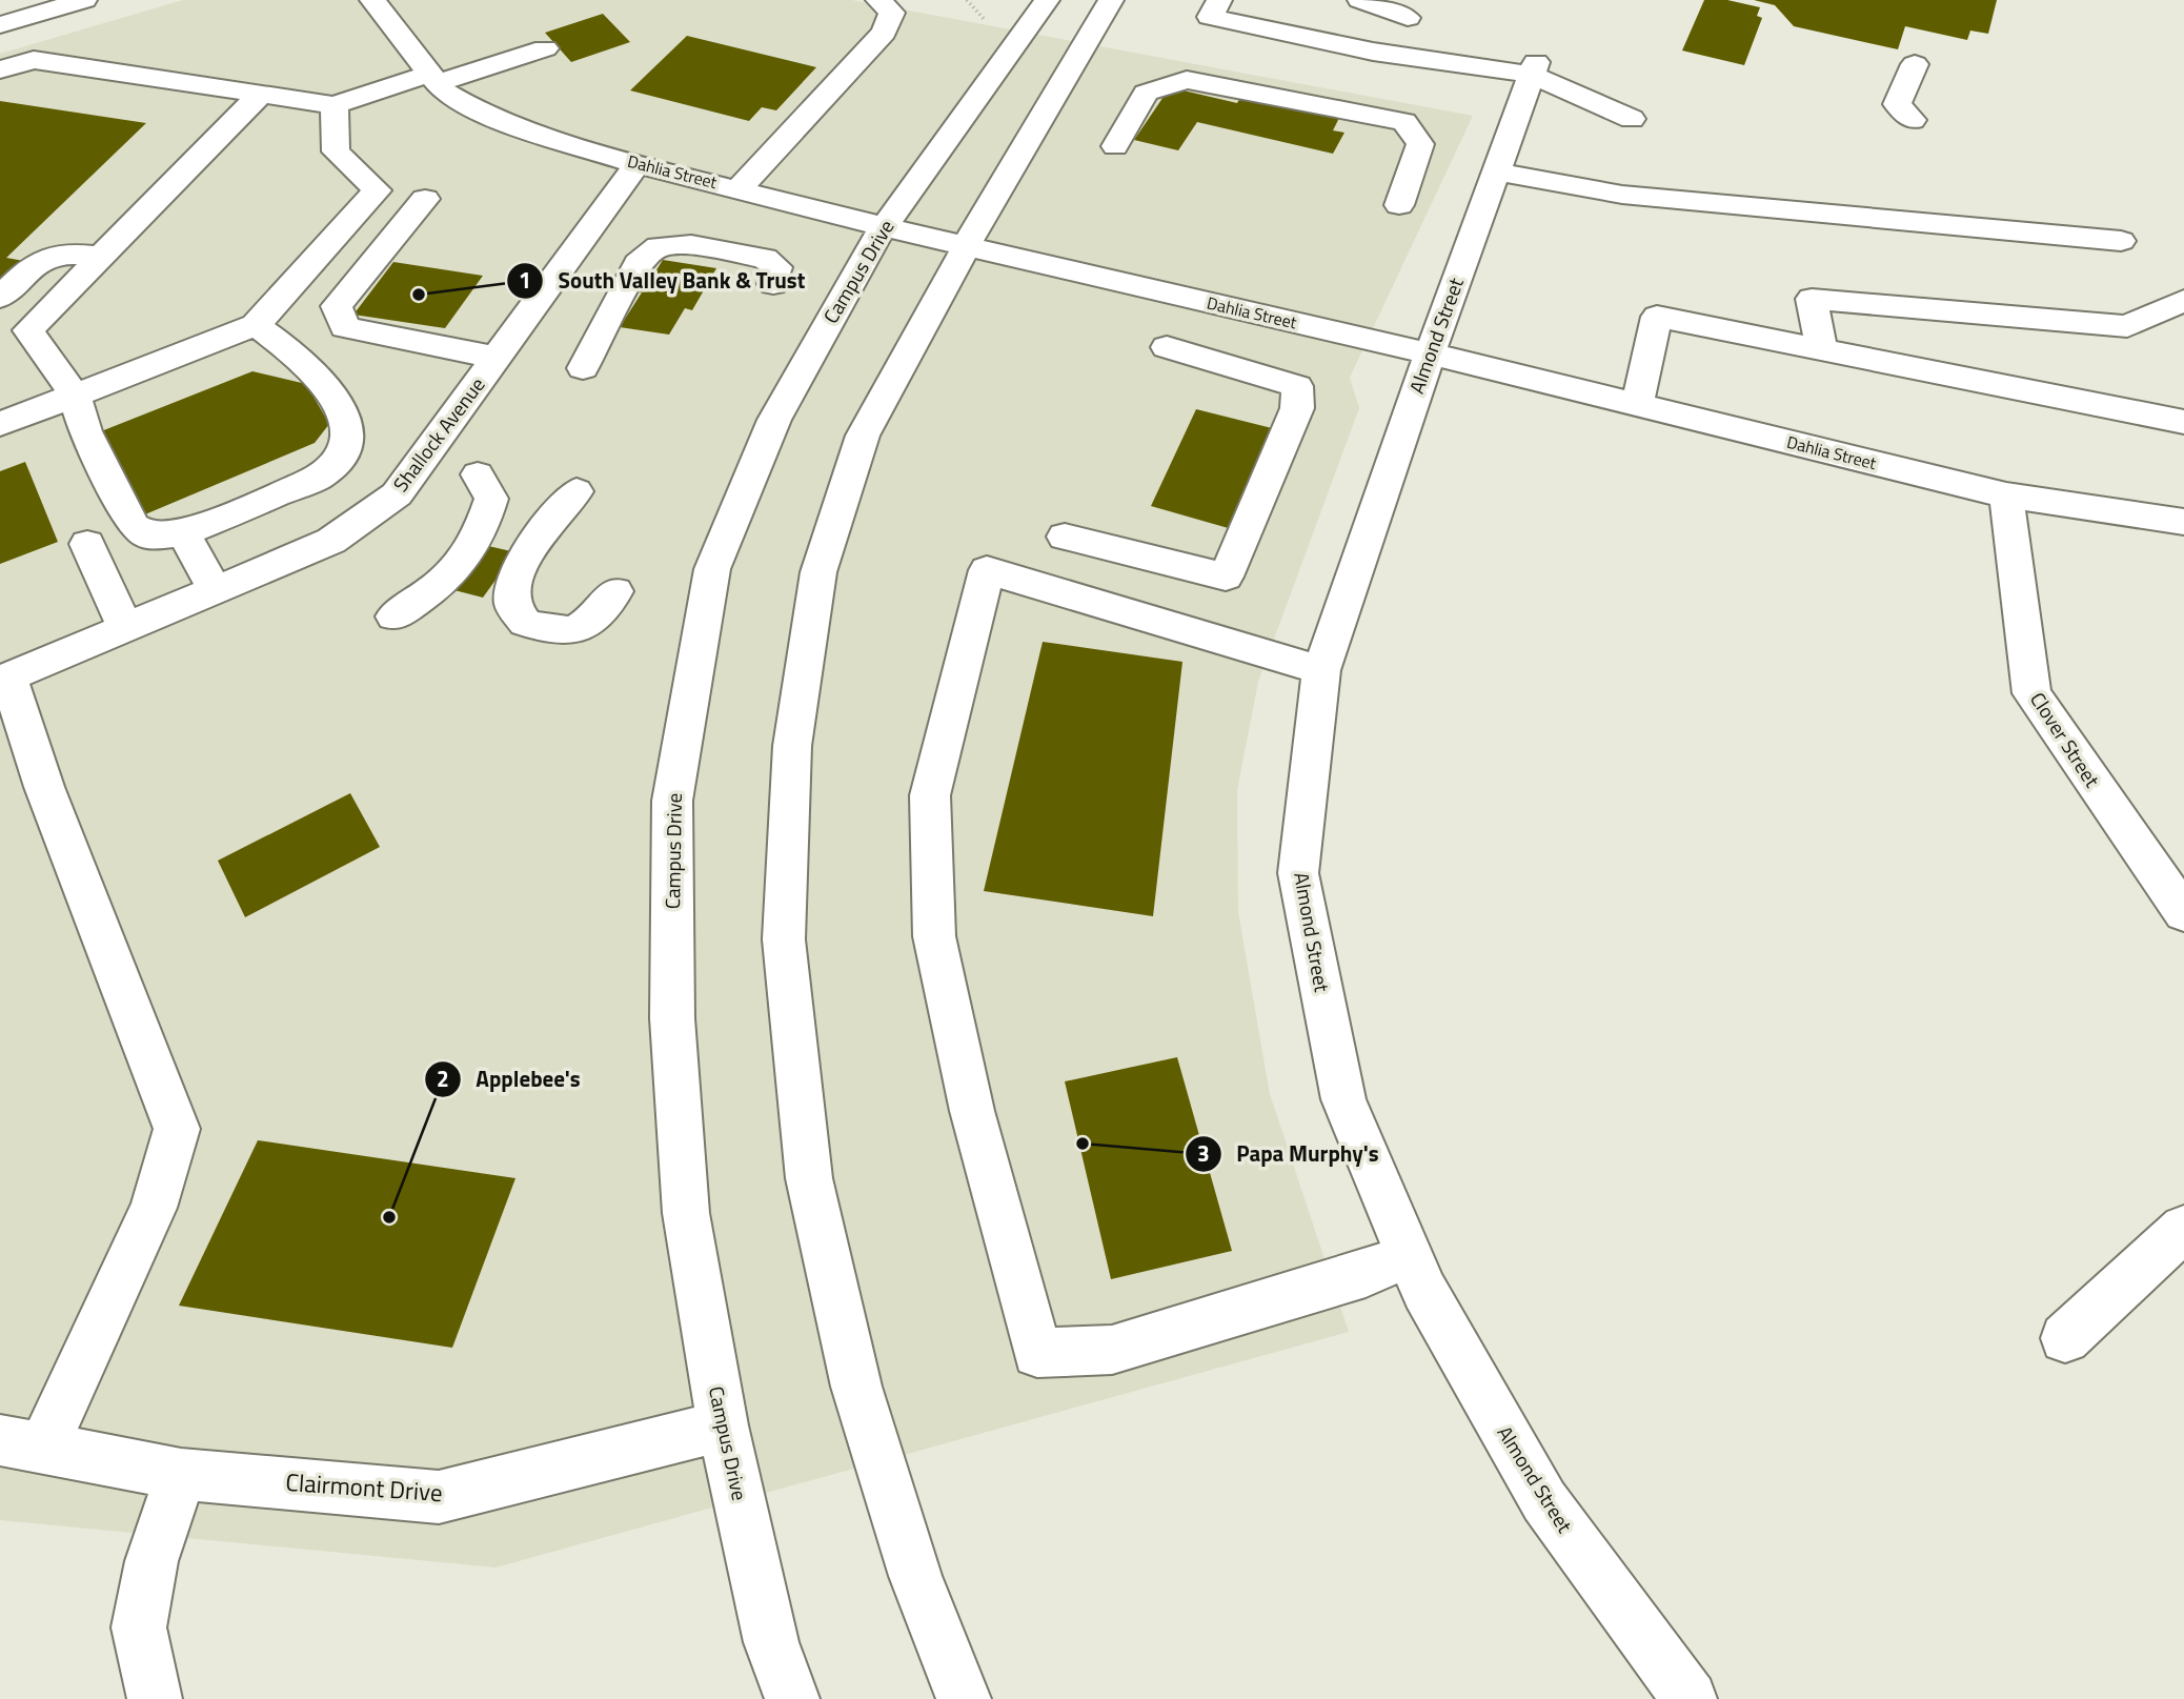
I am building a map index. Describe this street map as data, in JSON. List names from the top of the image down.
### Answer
{
  "streets": {
    "street": [
      "Dahlia Street",
      "Campus Drive",
      "Almond Street",
      "Shallock Avenue",
      "Clover Street",
      "Clairmont Drive"
    ]
  },
  "crossings": [
    ["Dahlia Street", "Campus Drive"],
    ["Dahlia Street", "Almond Street"],
    ["Dahlia Street", "Shallock Avenue"],
    ["Dahlia Street", "Clover Street"],
    ["Campus Drive", "Clairmont Drive"]
  ],
  "places": ["South Valley Bank & Trust", "Papa Murphy's", "Applebee's"]
}
